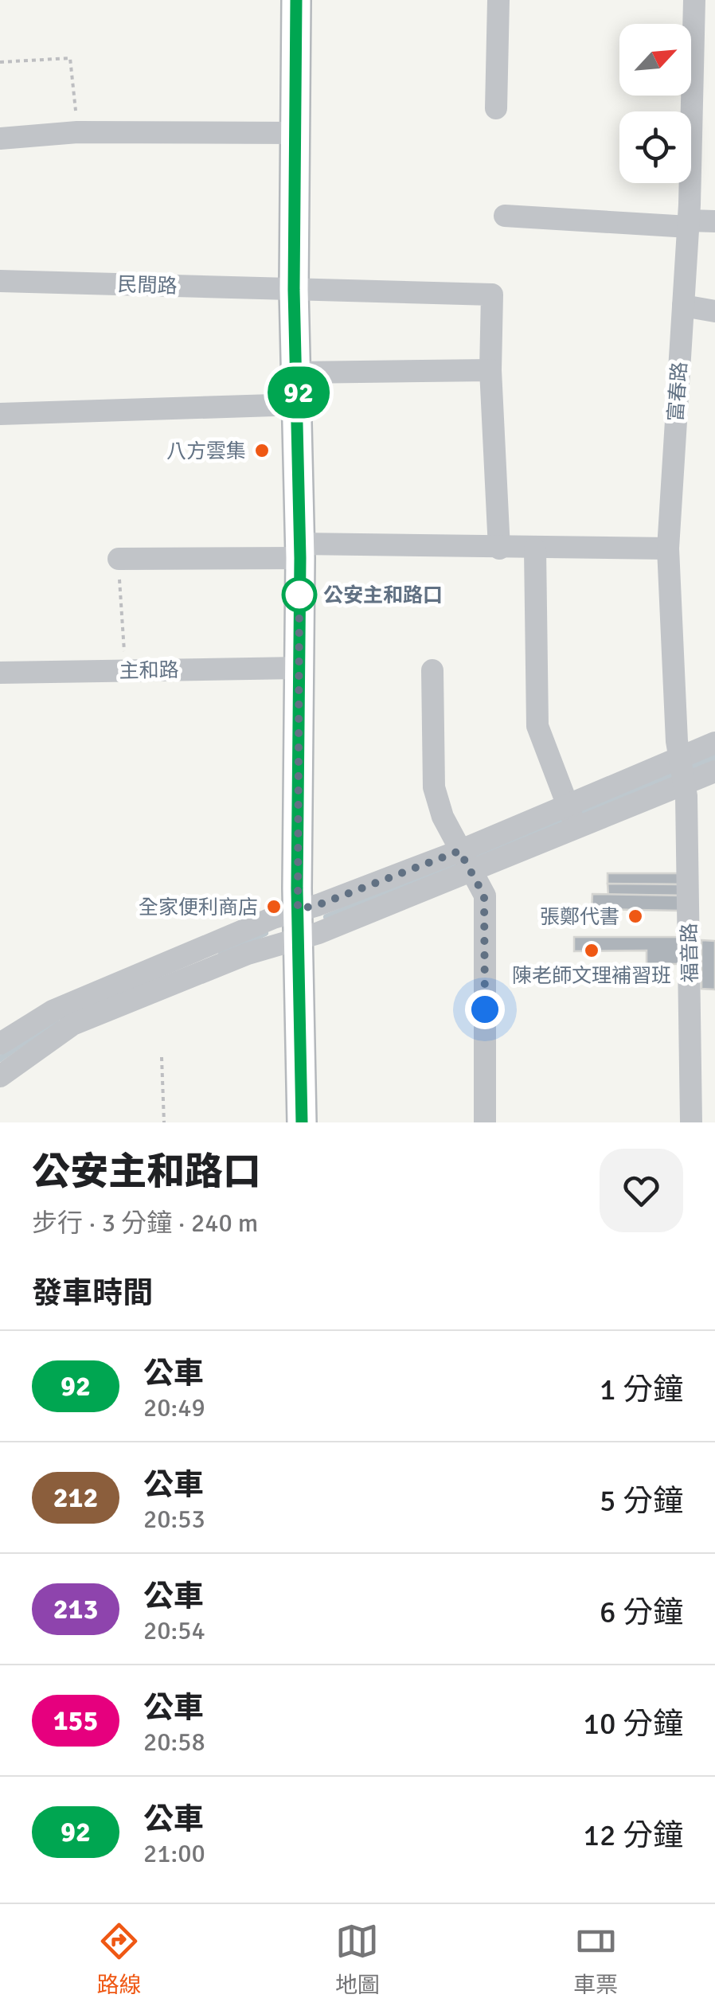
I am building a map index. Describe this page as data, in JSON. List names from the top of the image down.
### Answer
{
  "streets": {
    "street": [
      "民間路",
      "富春路",
      "主和路",
      "福音路"
    ]
  },
  "crossings": [
    ["富春路", "福音路"]
  ],
  "places": [
    "八方雲集",
    "公安主和路口",
    "全家便利商店",
    "張鄭代書",
    "陳老師文理補習班"
  ],
  "lines": ["bus line 92"],
  "north": "top right",
  "page": {
    "on_map": "92",
    "heading": [
      ["公安主和路口", "步行 · 3 分鐘 · 240 m"],
      "發車時間"
    ],
    "list": [
      {
        "mark": "92",
        "name": "公車",
        "note": "20:49",
        "value": "1 分鐘"
      },
      {
        "mark": "212",
        "name": "公車",
        "note": "20:53",
        "value": "5 分鐘"
      },
      {
        "mark": "213",
        "name": "公車",
        "note": "20:54",
        "value": "6 分鐘"
      },
      {
        "mark": "155",
        "name": "公車",
        "note": "20:58",
        "value": "10 分鐘"
      },
      {
        "mark": "92",
        "name": "公車",
        "note": "21:00",
        "value": "12 分鐘"
      }
    ],
    "tabs": ["路線", "地圖", "車票"]
  }
}
